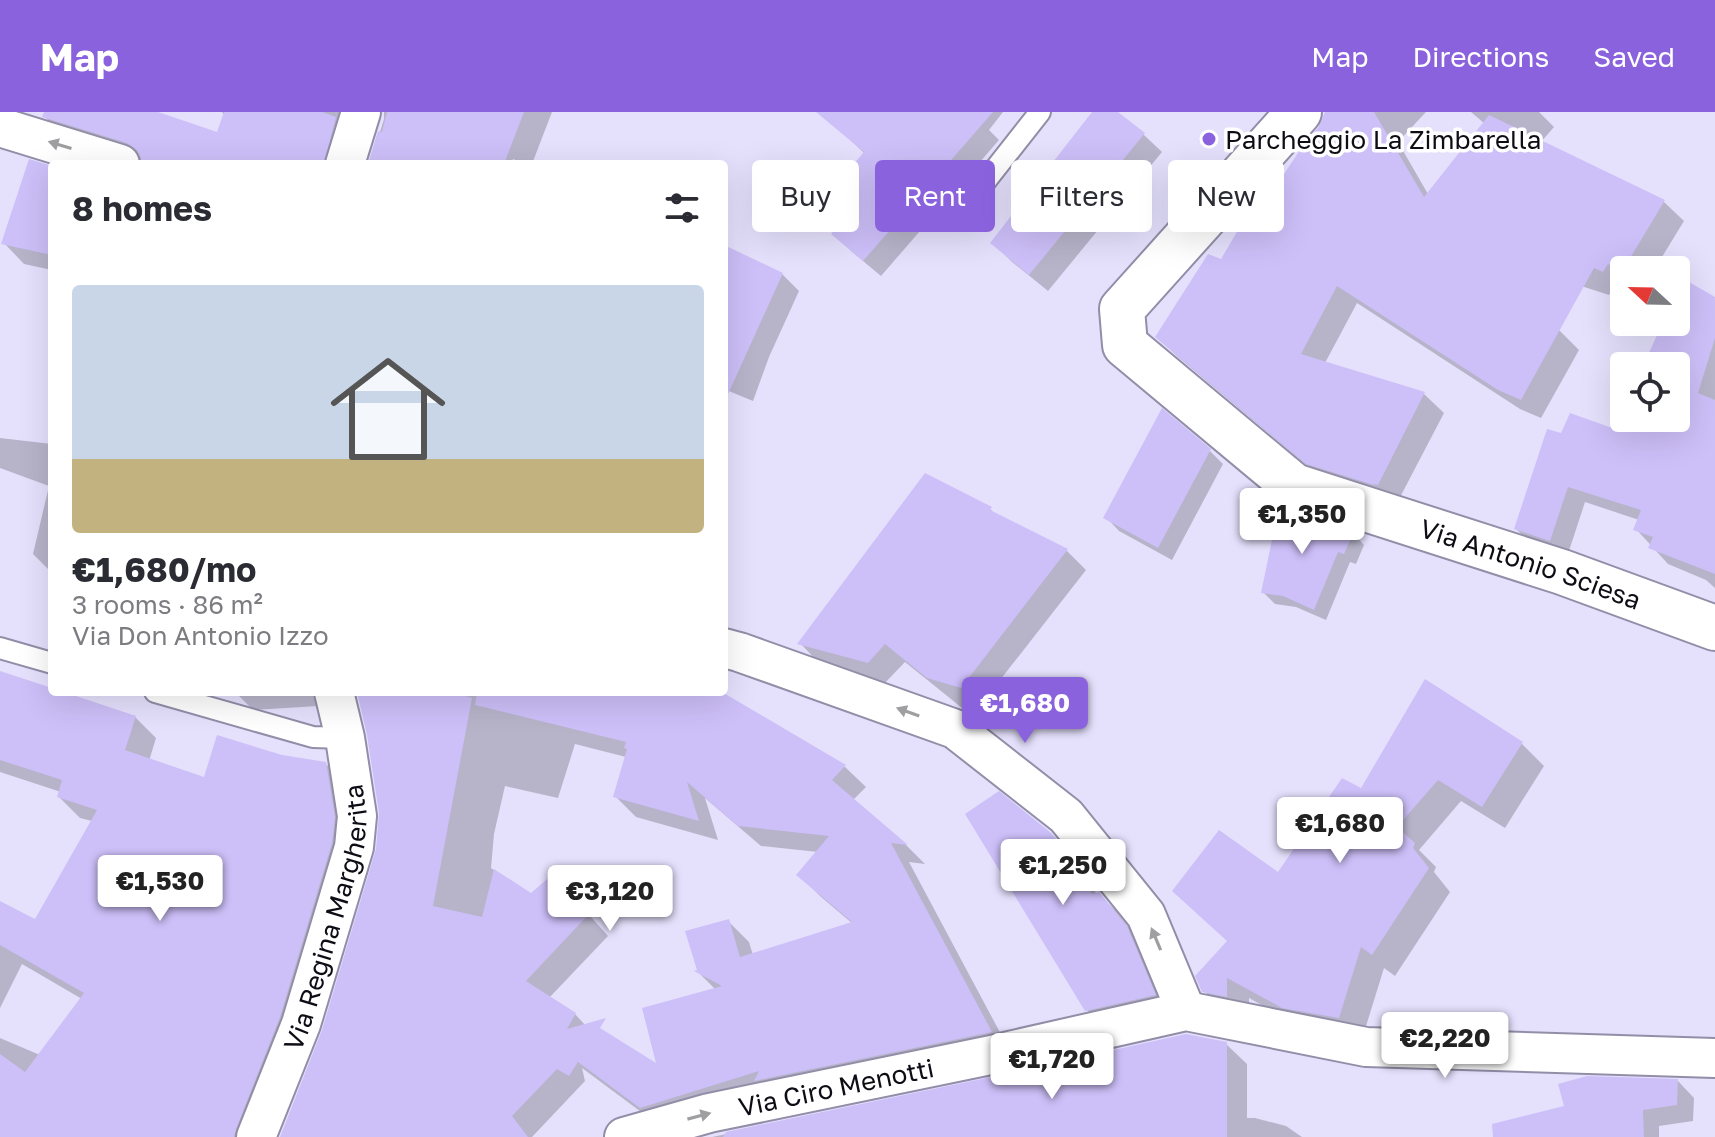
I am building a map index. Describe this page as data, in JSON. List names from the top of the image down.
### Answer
{
  "streets": {
    "street": ["Via Antonio Sciesa", "Via Regina Margherita", "Via Ciro Menotti"]
  },
  "one_way": ["Via Ciro Menotti"],
  "places": ["Parcheggio La Zimbarella"],
  "north": "left",
  "page": {
    "header": "Map",
    "nav": ["Map", "Directions", "Saved"],
    "chip": [
      "Buy",
      "Rent",
      "Filters",
      "New"
    ],
    "heading": "8 homes",
    "list": [
      {
        "name": "€1,680/mo",
        "note": "3 rooms · 86 m² · Via Don Antonio Izzo"
      }
    ],
    "price": [
      "€1,350",
      "€1,680",
      "€1,680",
      "€1,250",
      "€1,530",
      "€3,120",
      "€2,220",
      "€1,720"
    ]
  }
}
